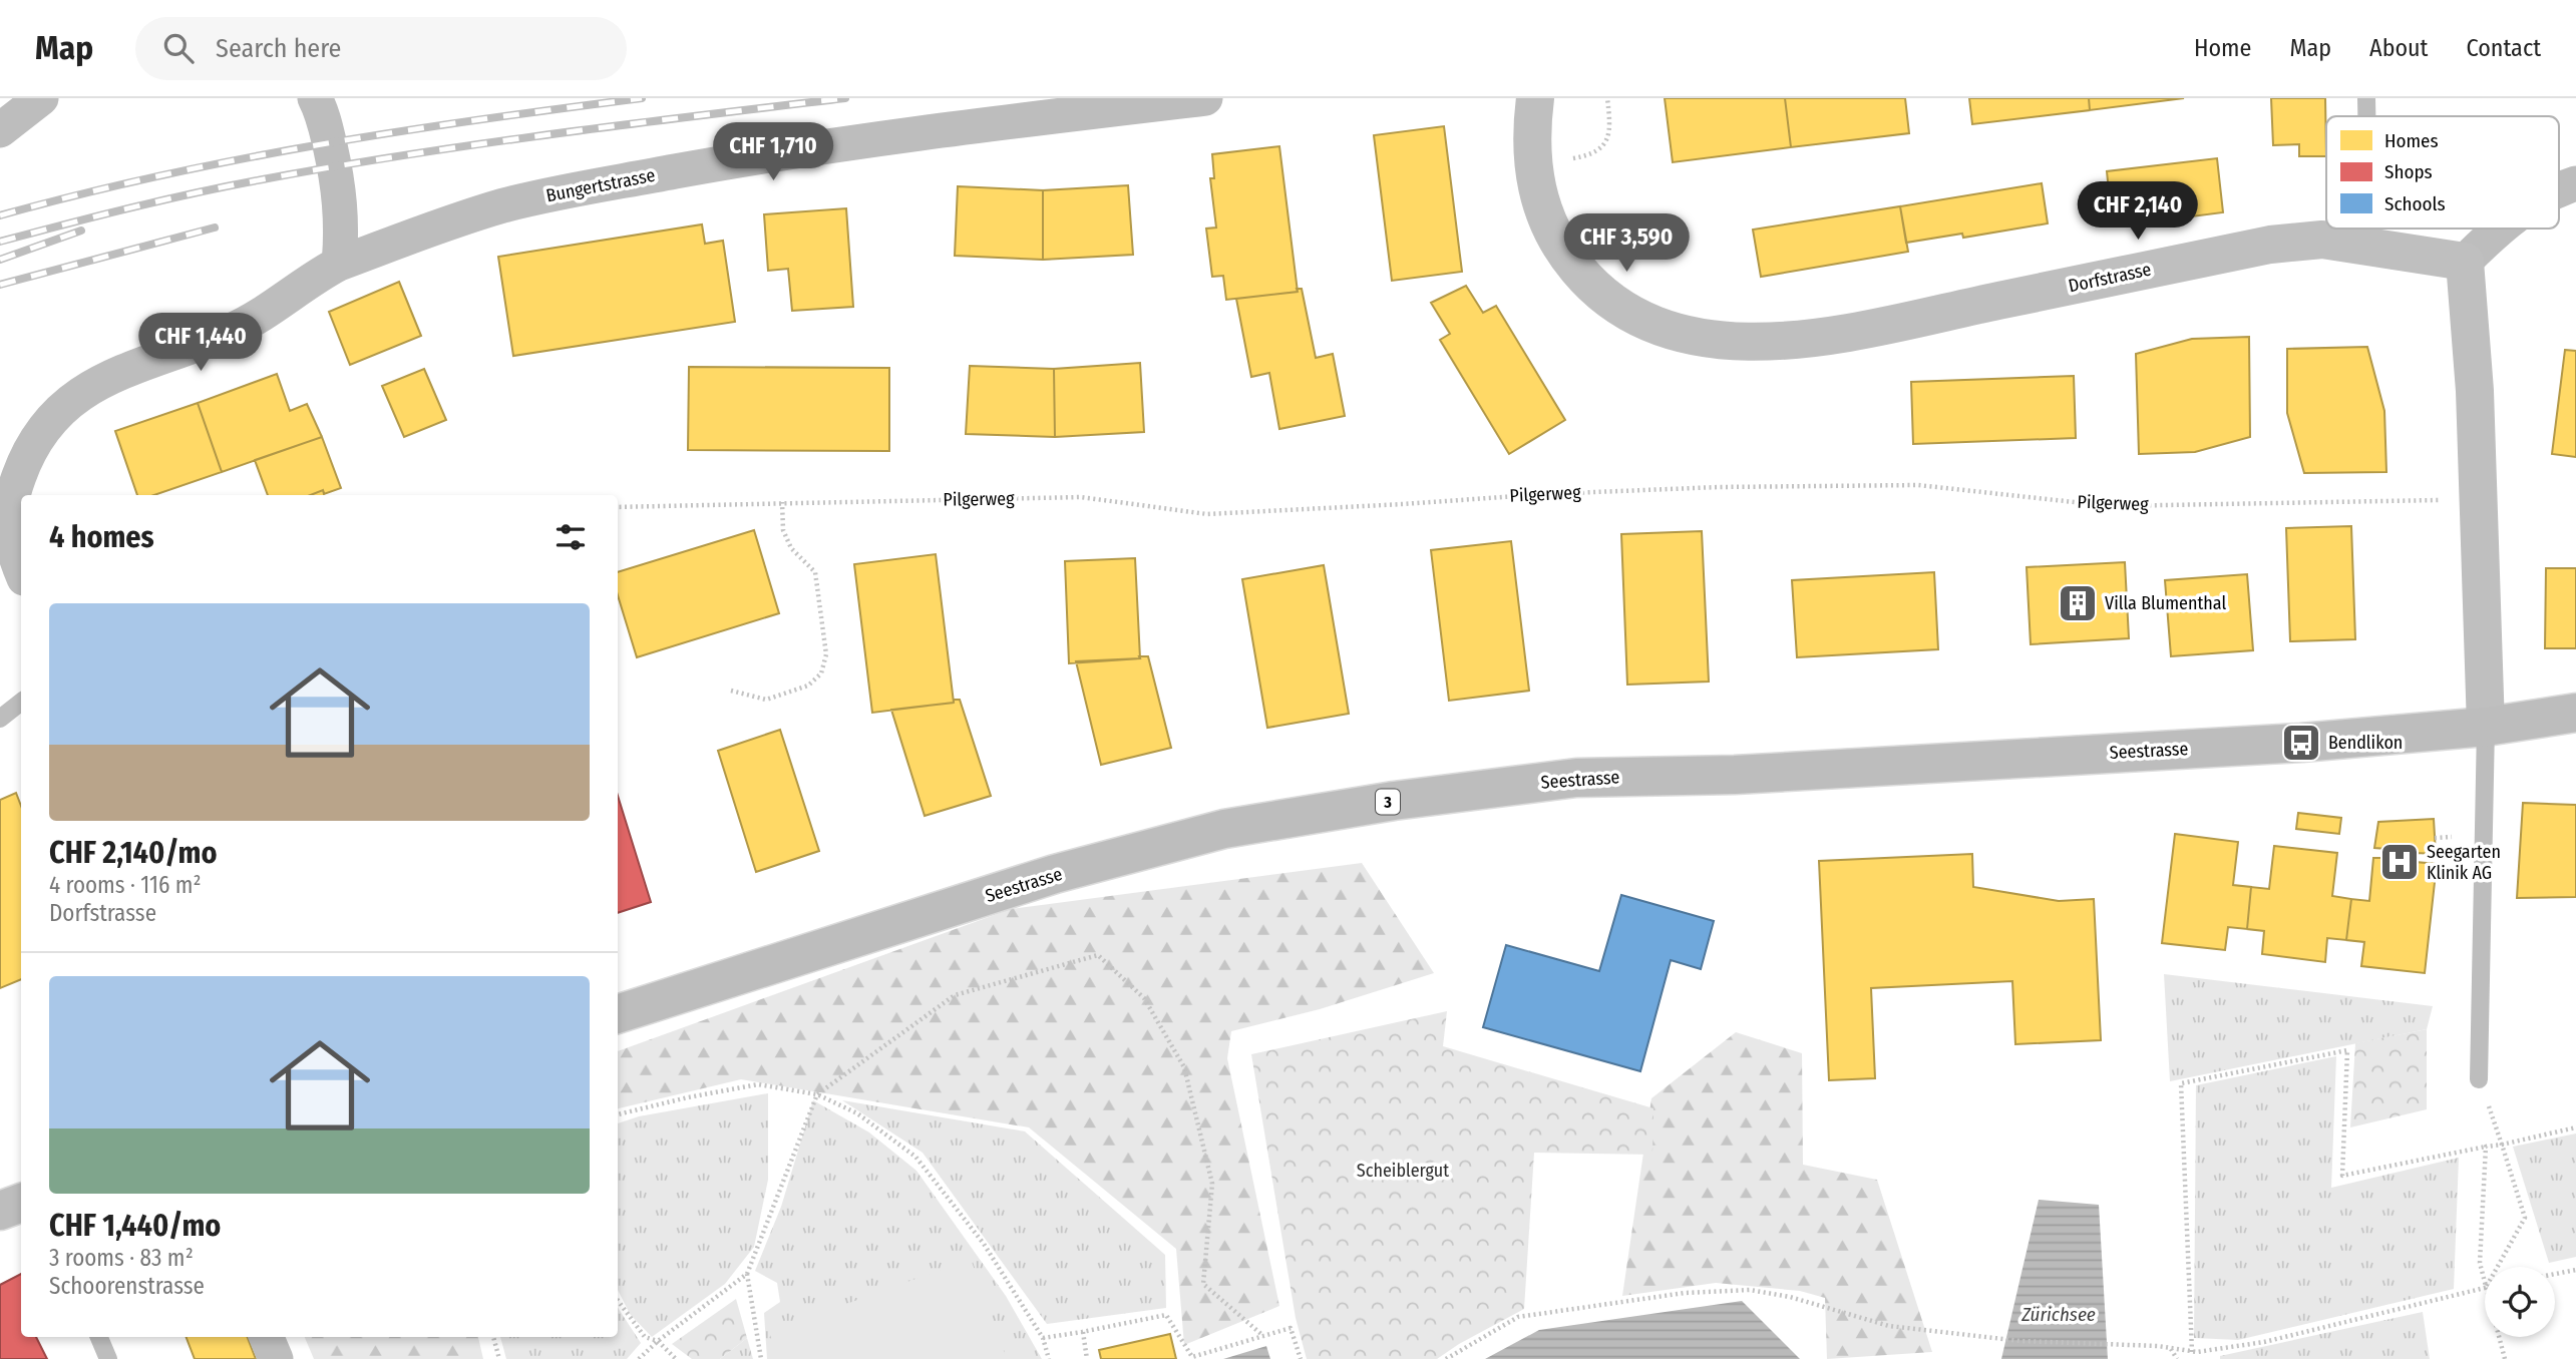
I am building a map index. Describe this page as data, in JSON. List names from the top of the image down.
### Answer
{
  "streets": {
    "main road": ["Seestrasse", "3"],
    "street": ["Bungertstrasse", "Dorfstrasse"],
    "path": ["Pilgerweg"]
  },
  "water": ["Zürichsee"],
  "parks": ["Scheiblergut"],
  "places": {
    "building": ["Villa Blumenthal"],
    "bus stop": ["Bendlikon"],
    "hospital": ["Seegarten Klinik AG"]
  },
  "legend": ["Homes", "Shops", "Schools"],
  "page": {
    "header": "Map",
    "search": "Search here",
    "nav": [
      "Home",
      "Map",
      "About",
      "Contact"
    ],
    "price": [
      "CHF 1,710",
      "CHF 2,140",
      "CHF 3,590",
      "CHF 1,440"
    ],
    "heading": "4 homes",
    "list": [
      {
        "name": "CHF 2,140/mo",
        "note": "4 rooms · 116 m² · Dorfstrasse"
      },
      {
        "name": "CHF 1,440/mo",
        "note": "3 rooms · 83 m² · Schoorenstrasse"
      }
    ]
  }
}
